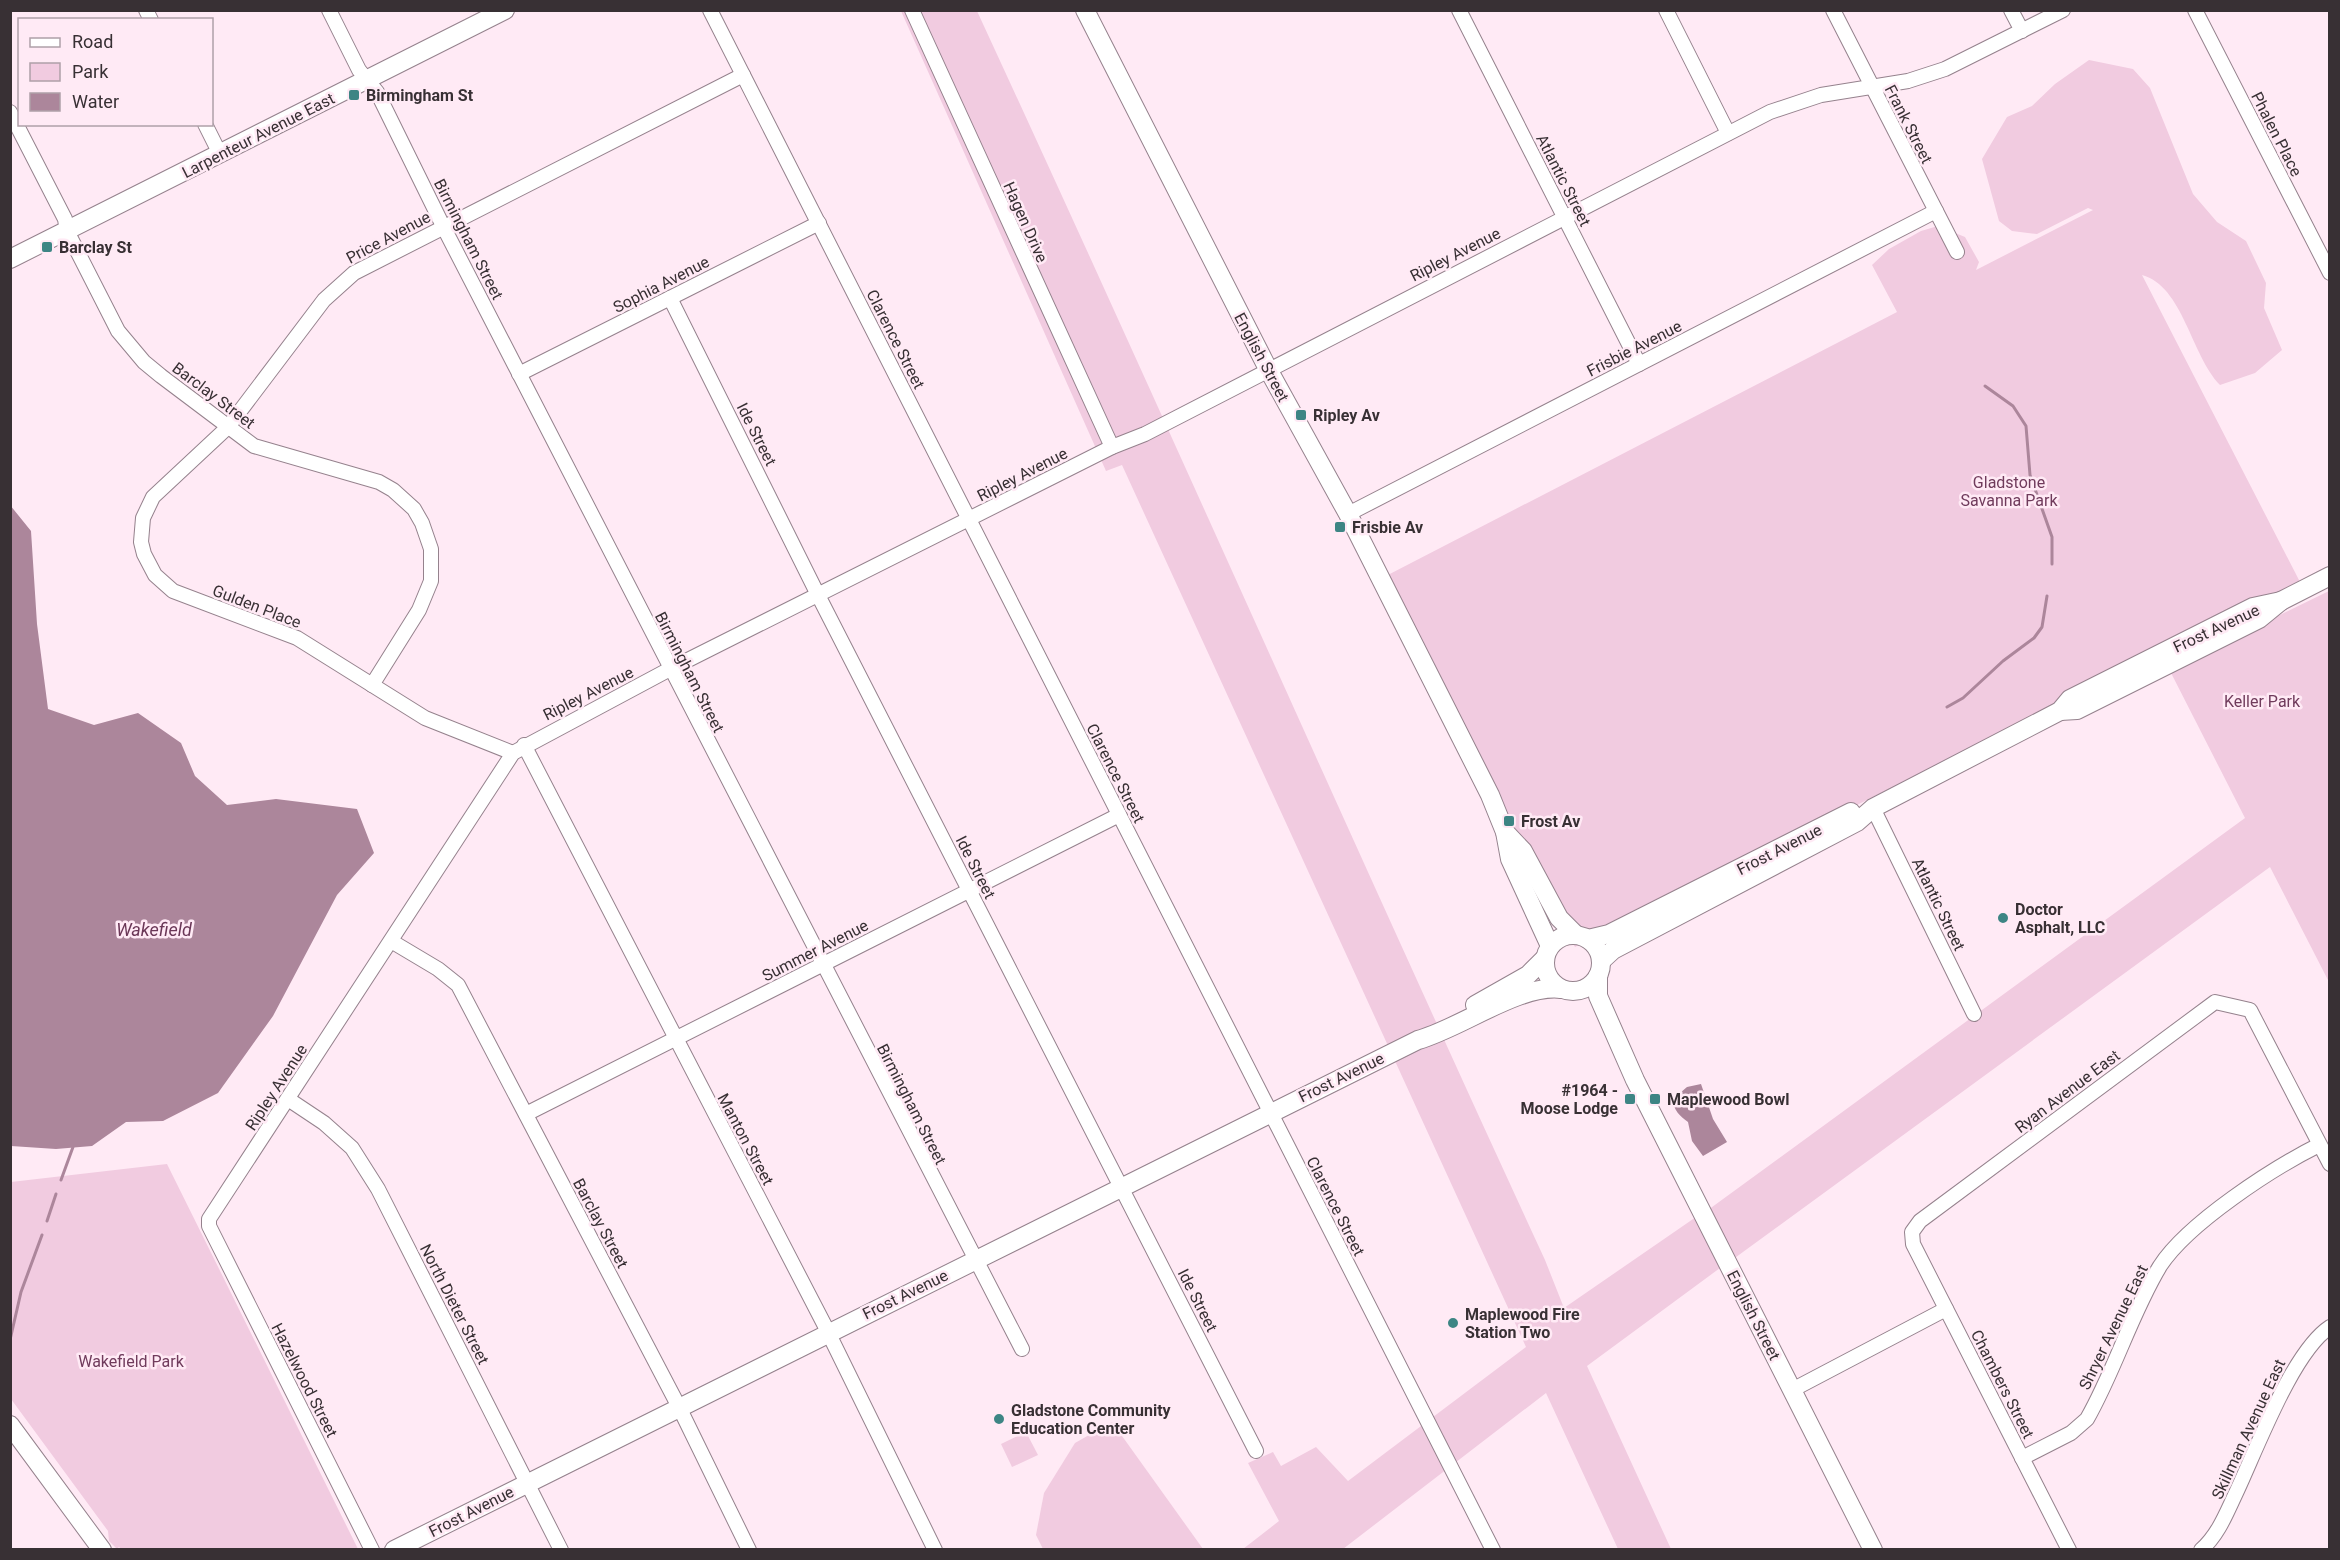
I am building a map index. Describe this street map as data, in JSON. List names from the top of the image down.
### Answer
{
  "streets": {
    "street": [
      "Frank Street",
      "Phalen Place",
      "Larpenteur Avenue East",
      "Atlantic Street",
      "Hagen Drive",
      "Price Avenue",
      "Birmingham Street",
      "Ripley Avenue",
      "Sophia Avenue",
      "Clarence Street",
      "Frisbie Avenue",
      "English Street",
      "Barclay Street",
      "Ide Street",
      "Gulden Place",
      "Frost Avenue",
      "Summer Avenue",
      "Ryan Avenue East",
      "Manton Street",
      "North Dieter Street",
      "Shryer Avenue East",
      "Hazelwood Street",
      "Chambers Street",
      "Skillman Avenue East"
    ]
  },
  "crossings": [
    ["Frank Street", "Ripley Avenue"],
    ["Frank Street", "Frisbie Avenue"],
    ["Larpenteur Avenue East", "Birmingham Street"],
    ["Larpenteur Avenue East", "Barclay Street"],
    ["Atlantic Street", "Ripley Avenue"],
    ["Atlantic Street", "Frisbie Avenue"],
    ["Atlantic Street", "Frost Avenue"],
    ["Hagen Drive", "Ripley Avenue"],
    ["Price Avenue", "Birmingham Street"],
    ["Price Avenue", "Clarence Street"],
    ["Price Avenue", "Barclay Street"],
    ["Price Avenue", "Gulden Place"],
    ["Birmingham Street", "Ripley Avenue"],
    ["Birmingham Street", "Sophia Avenue"],
    ["Birmingham Street", "Frost Avenue"],
    ["Birmingham Street", "Summer Avenue"],
    ["Ripley Avenue", "Clarence Street"],
    ["Ripley Avenue", "English Street"],
    ["Ripley Avenue", "Barclay Street"],
    ["Ripley Avenue", "Ide Street"],
    ["Ripley Avenue", "Gulden Place"],
    ["Ripley Avenue", "Manton Street"],
    ["Ripley Avenue", "North Dieter Street"],
    ["Ripley Avenue", "Hazelwood Street"],
    ["Sophia Avenue", "Clarence Street"],
    ["Sophia Avenue", "Ide Street"],
    ["Clarence Street", "Frost Avenue"],
    ["Clarence Street", "Summer Avenue"],
    ["Frisbie Avenue", "English Street"],
    ["English Street", "Frost Avenue"],
    ["Barclay Street", "Gulden Place"],
    ["Barclay Street", "Frost Avenue"],
    ["Barclay Street", "Summer Avenue"],
    ["Ide Street", "Frost Avenue"],
    ["Ide Street", "Summer Avenue"],
    ["Gulden Place", "Manton Street"],
    ["Frost Avenue", "Manton Street"],
    ["Frost Avenue", "North Dieter Street"],
    ["Summer Avenue", "Manton Street"],
    ["Ryan Avenue East", "Shryer Avenue East"],
    ["Ryan Avenue East", "Chambers Street"],
    ["Shryer Avenue East", "Chambers Street"]
  ],
  "water": ["Wakefield"],
  "parks": ["Gladstone Savanna Park", "Keller Park", "Wakefield Park"],
  "places": {
    "transit": [
      "Birmingham St",
      "Barclay St",
      "Ripley Av",
      "Frisbie Av",
      "Frost Av",
      "#1964 - Moose Lodge",
      "Maplewood Bowl"
    ],
    "other": ["Doctor Asphalt, LLC", "Maplewood Fire Station Two", "Gladstone Community Education Center"]
  },
  "legend": ["Road", "Park", "Water"]
}
